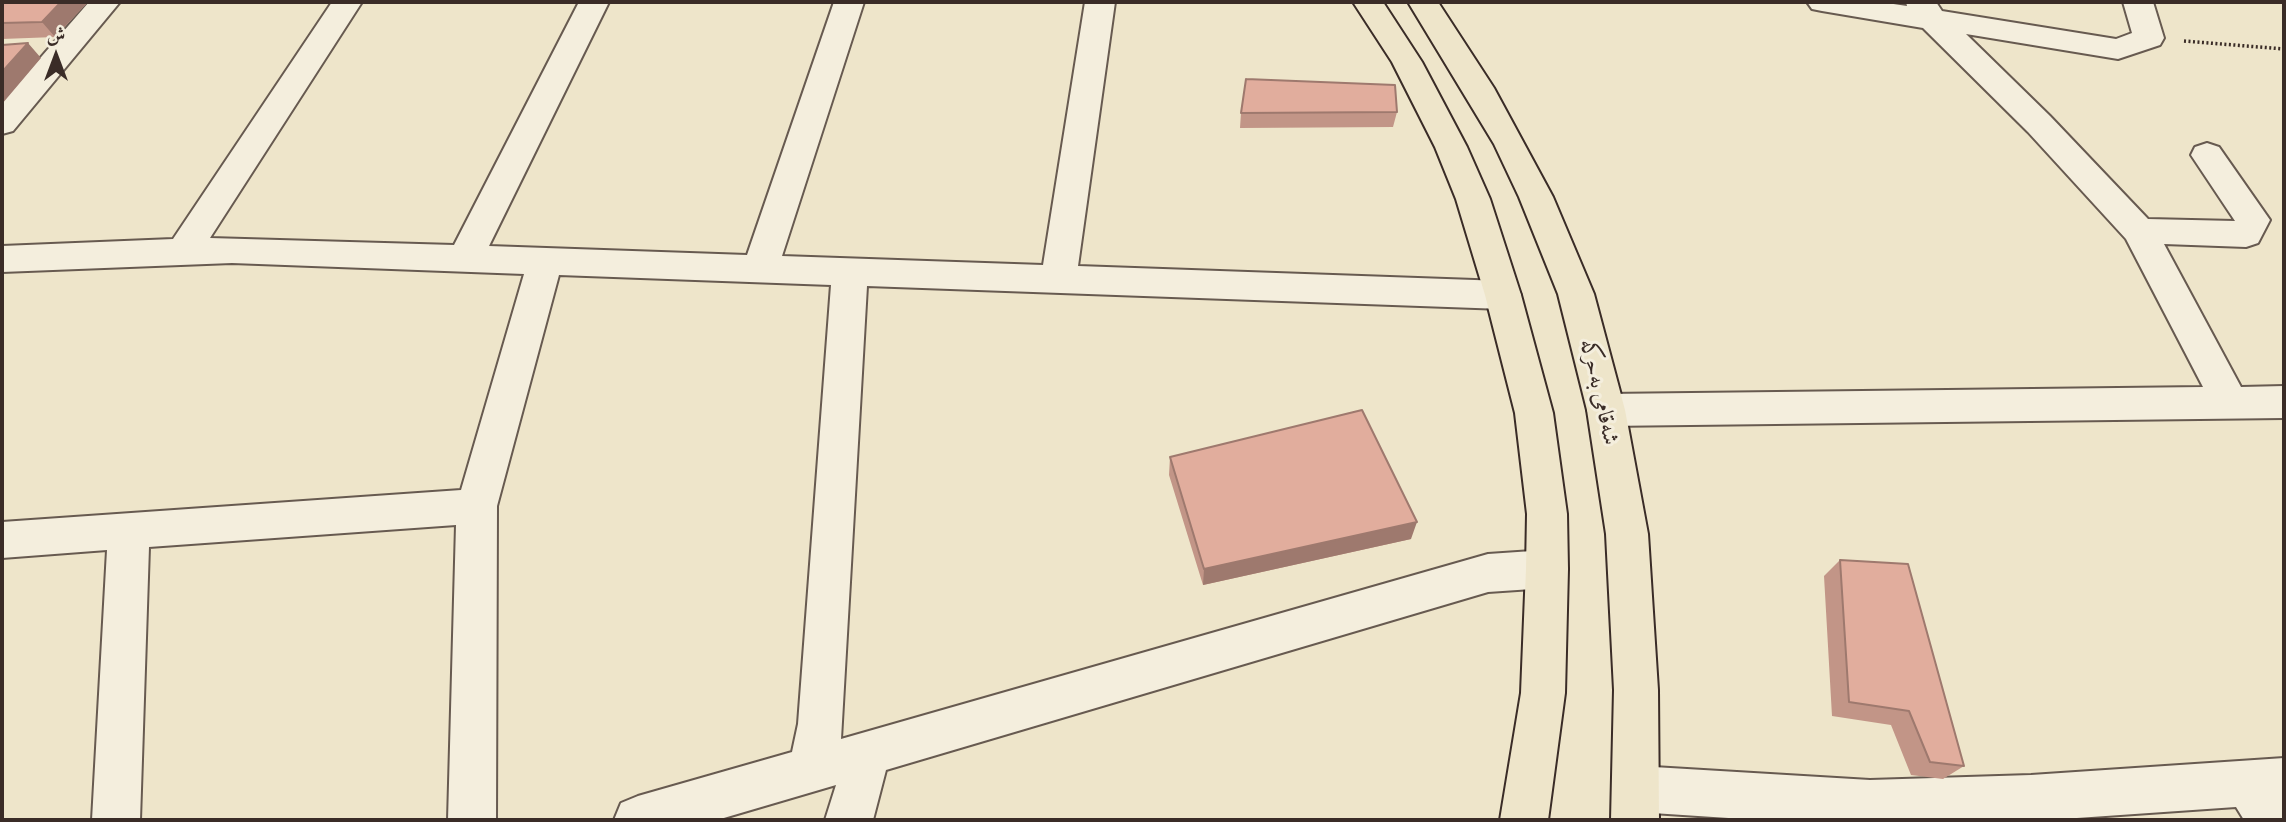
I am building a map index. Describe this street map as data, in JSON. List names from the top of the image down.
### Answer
{
  "streets": {
    "main road": ["شەقامی بەحرکە"]
  },
  "north": "top"
}
